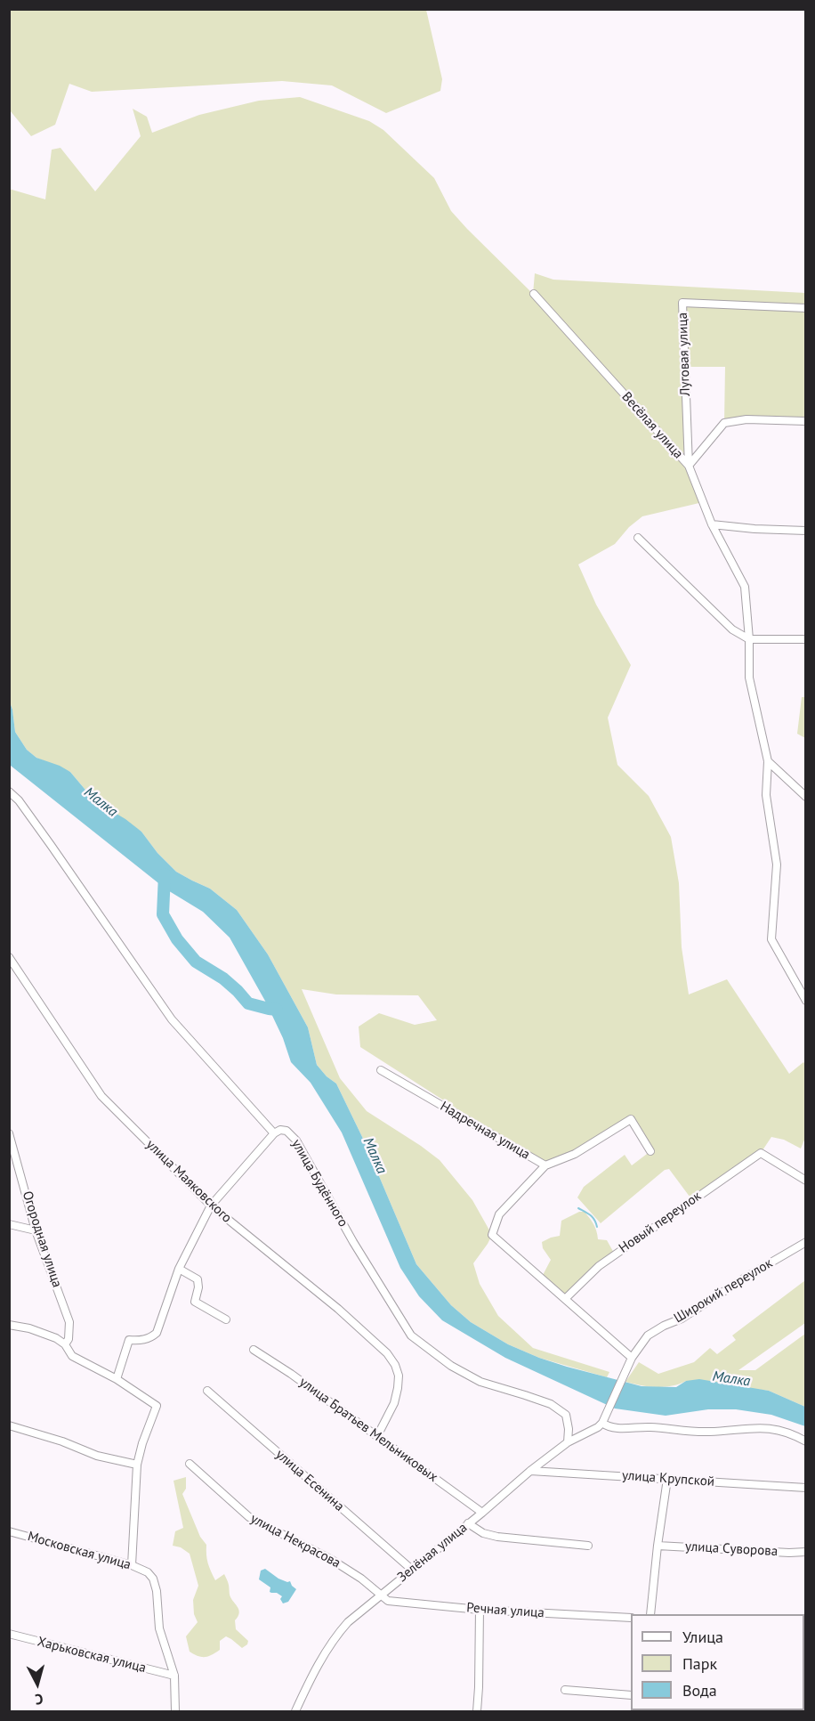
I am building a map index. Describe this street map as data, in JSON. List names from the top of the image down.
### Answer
{
  "streets": {
    "street": [
      "Луговая улица",
      "Весёлая улица",
      "Надречная улица",
      "улица Маяковского",
      "улица Будённого",
      "Новый переулок",
      "Огородная улица",
      "Широкий переулок",
      "улица Братьев Мельниковых",
      "улица Крупской",
      "улица Есенина",
      "улица Некрасова",
      "улица Суворова",
      "Московская улица",
      "Зелёная улица",
      "Речная улица",
      "Харьковская улица"
    ]
  },
  "crossings": [
    ["Луговая улица", "Весёлая улица"],
    ["Надречная улица", "Новый переулок"],
    ["Надречная улица", "Широкий переулок"],
    ["улица Маяковского", "улица Братьев Мельниковых"],
    ["улица Будённого", "Зелёная улица"],
    ["Широкий переулок", "Зелёная улица"],
    ["улица Братьев Мельниковых", "Зелёная улица"],
    ["улица Крупской", "Зелёная улица"],
    ["улица Есенина", "Зелёная улица"],
    ["улица Некрасова", "Зелёная улица"],
    ["улица Некрасова", "Речная улица"],
    ["Московская улица", "Харьковская улица"],
    ["Зелёная улица", "Речная улица"]
  ],
  "water": ["Малка"],
  "legend": ["Улица", "Парк", "Вода"],
  "north": "bottom"
}
